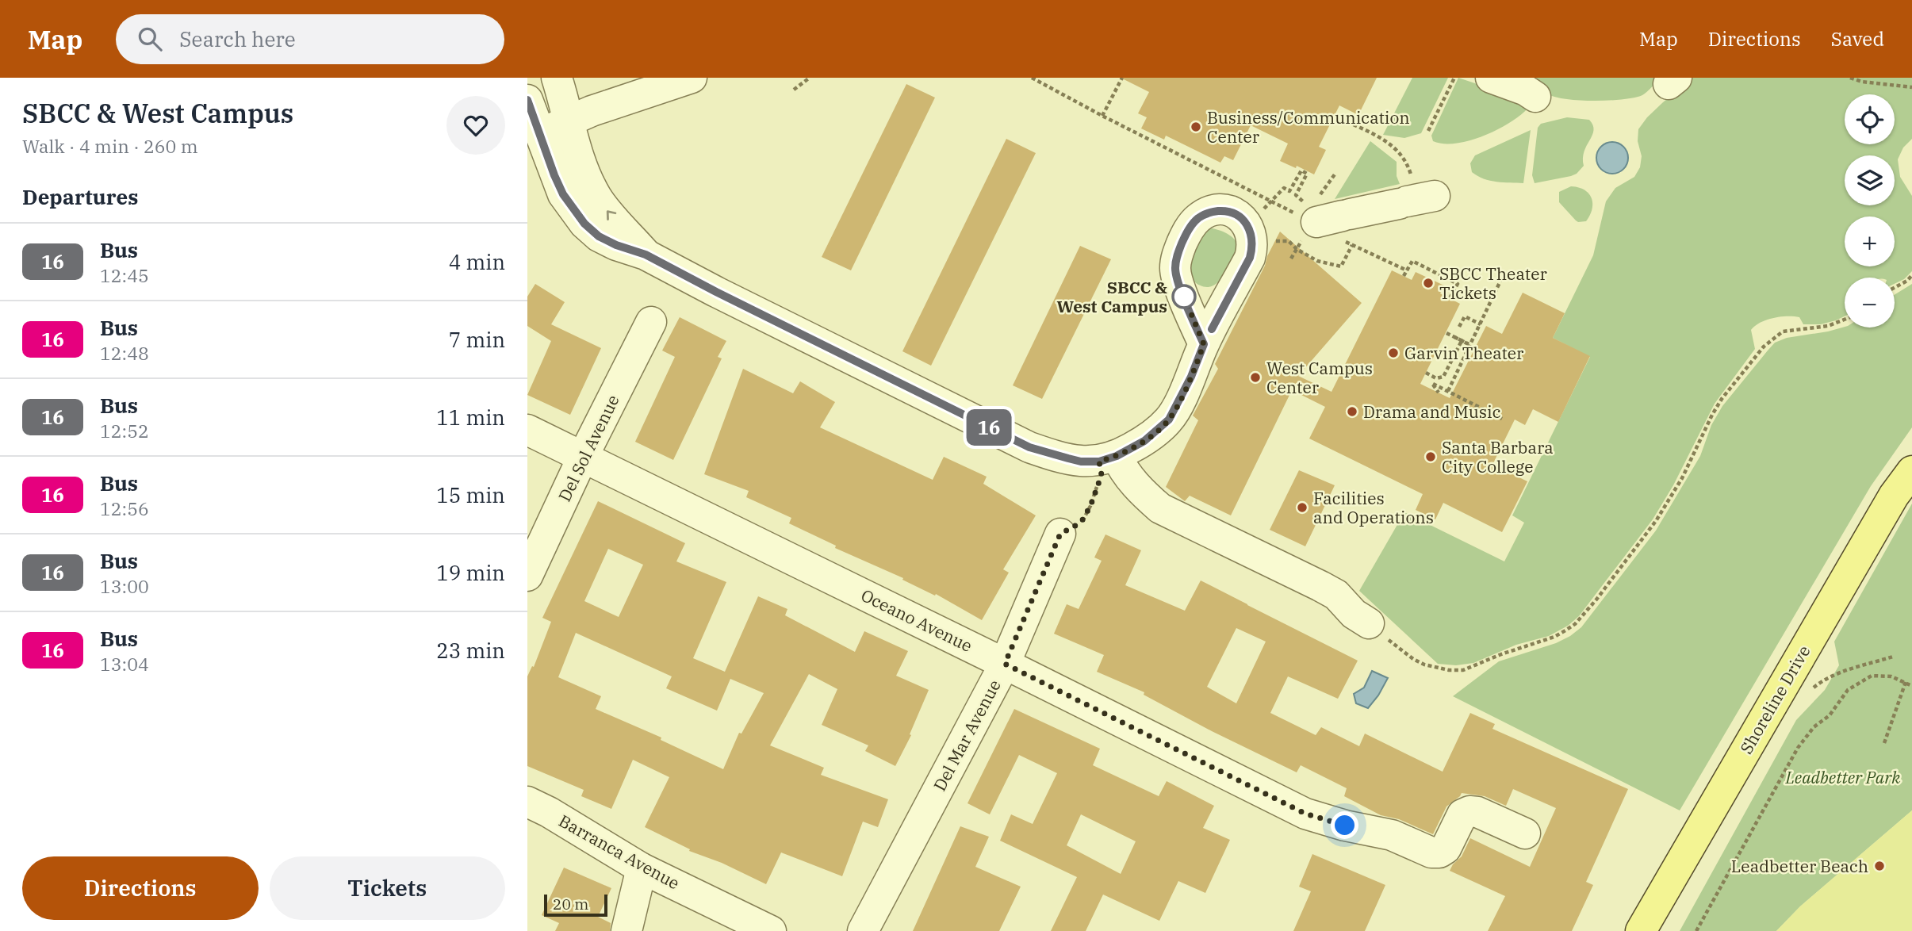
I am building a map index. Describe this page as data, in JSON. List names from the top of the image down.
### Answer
{
  "streets": {
    "main road": ["Shoreline Drive"],
    "street": [
      "Del Sol Avenue",
      "Oceano Avenue",
      "Del Mar Avenue",
      "Barranca Avenue"
    ]
  },
  "crossings": [
    ["Del Sol Avenue", "Oceano Avenue"],
    ["Oceano Avenue", "Del Mar Avenue"]
  ],
  "parks": ["Leadbetter Park"],
  "places": [
    "Business/Communication Center",
    "SBCC Theater Tickets",
    "SBCC & West Campus",
    "Garvin Theater",
    "West Campus Center",
    "Drama and Music",
    "Santa Barbara City College",
    "Facilities and Operations",
    "Leadbetter Beach"
  ],
  "lines": ["bus line 16"],
  "scale_bar": "20 m",
  "page": {
    "header": "Map",
    "search": "Search here",
    "nav": ["Map", "Directions", "Saved"],
    "heading": [
      ["SBCC & West Campus", "Walk · 4 min · 260 m"],
      "Departures"
    ],
    "on_map": "16",
    "map_buttons": ["+", "−"],
    "list": [
      {
        "mark": "16",
        "name": "Bus",
        "note": "12:45",
        "value": "4 min"
      },
      {
        "mark": "16",
        "name": "Bus",
        "note": "12:48",
        "value": "7 min"
      },
      {
        "mark": "16",
        "name": "Bus",
        "note": "12:52",
        "value": "11 min"
      },
      {
        "mark": "16",
        "name": "Bus",
        "note": "12:56",
        "value": "15 min"
      },
      {
        "mark": "16",
        "name": "Bus",
        "note": "13:00",
        "value": "19 min"
      },
      {
        "mark": "16",
        "name": "Bus",
        "note": "13:04",
        "value": "23 min"
      }
    ],
    "buttons": ["Directions", "Tickets"],
    "scale": "20 m"
  }
}
